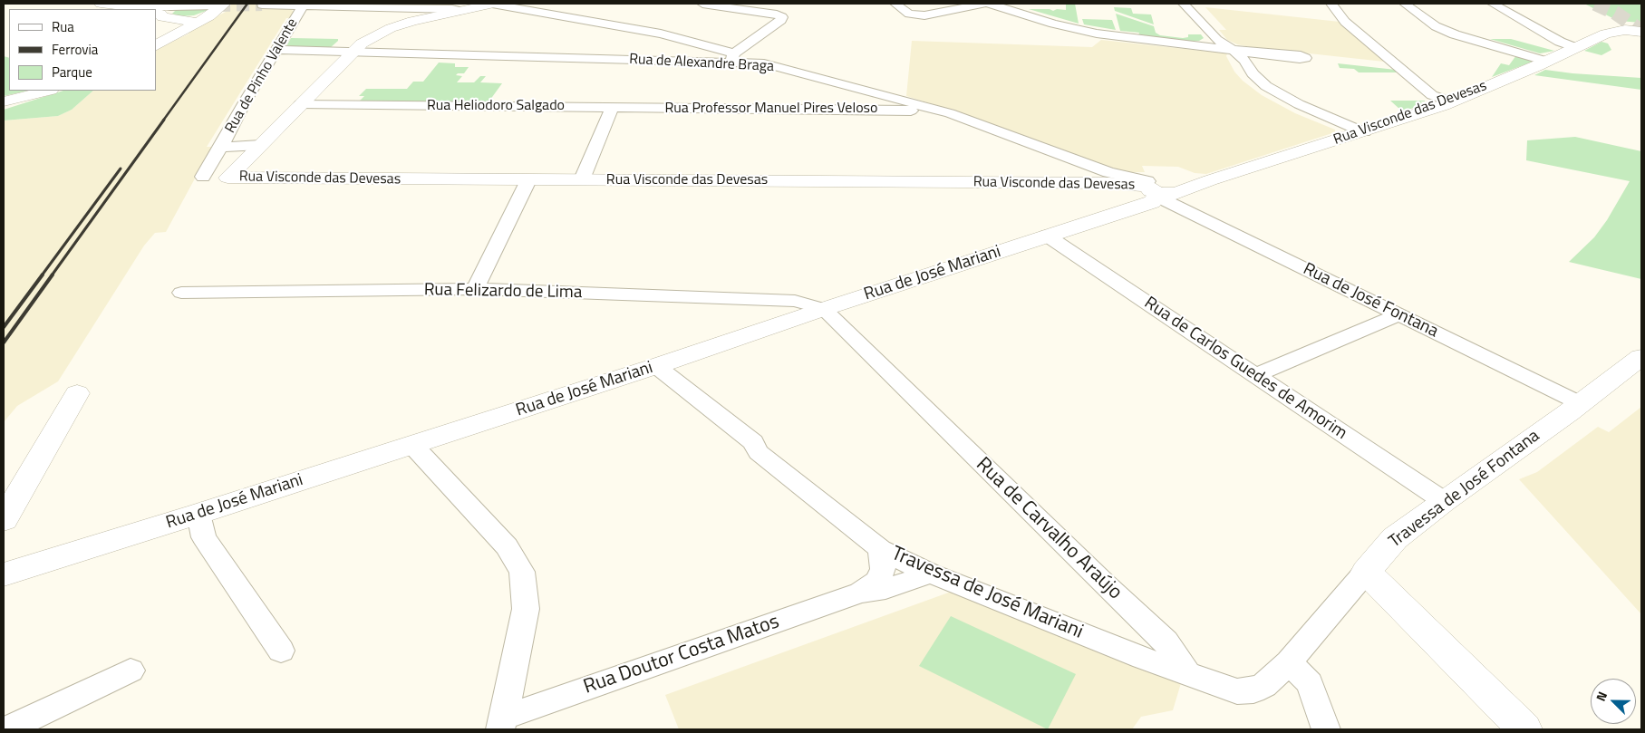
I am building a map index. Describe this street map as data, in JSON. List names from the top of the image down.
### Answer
{
  "streets": {
    "main road": ["Rua Visconde das Devesas", "Rua de José Mariani", "Travessa de José Fontana"],
    "street": [
      "Rua de Alexandre Braga",
      "Rua de Pinho Valente",
      "Rua Heliodoro Salgado",
      "Rua Professor Manuel Pires Veloso",
      "Rua Felizardo de Lima",
      "Rua de José Fontana",
      "Rua de Carlos Guedes de Amorim",
      "Rua de Carvalho Araújo",
      "Travessa de José Mariani",
      "Rua Doutor Costa Matos"
    ]
  },
  "crossings": [
    ["Rua de Alexandre Braga", "Rua de Pinho Valente"],
    ["Rua de Alexandre Braga", "Rua Professor Manuel Pires Veloso"],
    ["Rua de Alexandre Braga", "Rua Visconde das Devesas"],
    ["Rua de Pinho Valente", "Rua Visconde das Devesas"],
    ["Rua Heliodoro Salgado", "Rua Professor Manuel Pires Veloso"],
    ["Rua Visconde das Devesas", "Rua de José Mariani"],
    ["Rua Visconde das Devesas", "Rua de José Fontana"],
    ["Rua de José Mariani", "Rua Felizardo de Lima"],
    ["Rua de José Mariani", "Rua de José Fontana"],
    ["Rua de José Mariani", "Rua de Carlos Guedes de Amorim"],
    ["Rua de José Mariani", "Rua de Carvalho Araújo"],
    ["Rua de José Mariani", "Travessa de José Mariani"],
    ["Rua Felizardo de Lima", "Rua de Carvalho Araújo"],
    ["Rua de José Fontana", "Travessa de José Fontana"],
    ["Rua de Carlos Guedes de Amorim", "Travessa de José Fontana"],
    ["Rua de Carvalho Araújo", "Travessa de José Mariani"],
    ["Travessa de José Mariani", "Rua Doutor Costa Matos"]
  ],
  "legend": ["Rua", "Ferrovia", "Parque"],
  "north": "top left"
}
